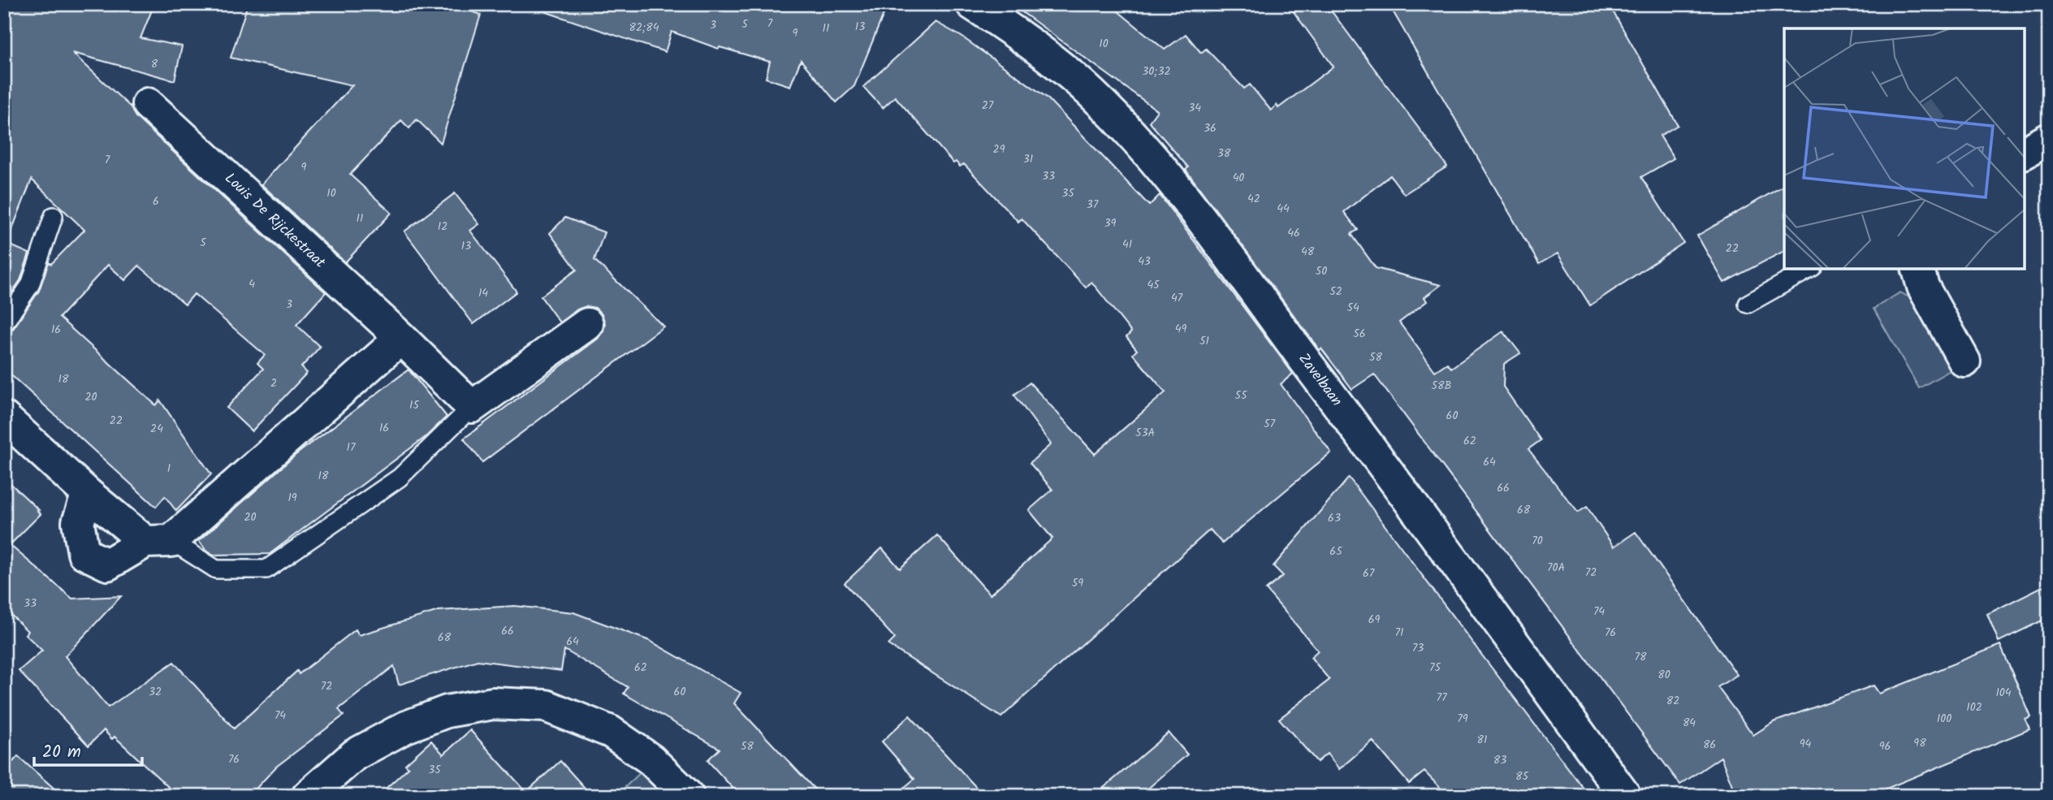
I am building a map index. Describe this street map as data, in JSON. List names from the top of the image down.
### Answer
{
  "streets": {
    "street": ["Louis De Rijckestraat", "Zavelbaan"]
  },
  "house_numbers": [
    "7",
    "5",
    "3",
    "13",
    "82;84",
    "11",
    "9",
    "10",
    "8",
    "30;32",
    "27",
    "34",
    "36",
    "29",
    "38",
    "31",
    "7",
    "9",
    "33",
    "40",
    "10",
    "35",
    "42",
    "6",
    "37",
    "44",
    "11",
    "39",
    "12",
    "46",
    "5",
    "41",
    "13",
    "22",
    "48",
    "43",
    "50",
    "4",
    "45",
    "52",
    "14",
    "47",
    "3",
    "54",
    "49",
    "16",
    "56",
    "51",
    "58",
    "18",
    "2",
    "58B",
    "55",
    "20",
    "15",
    "60",
    "22",
    "57",
    "16",
    "24",
    "53A",
    "62",
    "17",
    "64",
    "1",
    "18",
    "66",
    "19",
    "68",
    "20",
    "63",
    "70",
    "65",
    "70A",
    "72",
    "67",
    "59",
    "33",
    "74",
    "69",
    "66",
    "71",
    "76",
    "68",
    "64",
    "73",
    "78",
    "62",
    "75",
    "80",
    "72",
    "32",
    "60",
    "104",
    "77",
    "82",
    "102",
    "74",
    "79",
    "100",
    "84",
    "81",
    "98",
    "94",
    "86",
    "58",
    "96",
    "76",
    "83",
    "35",
    "85"
  ],
  "scale_bar": "20 m"
}
